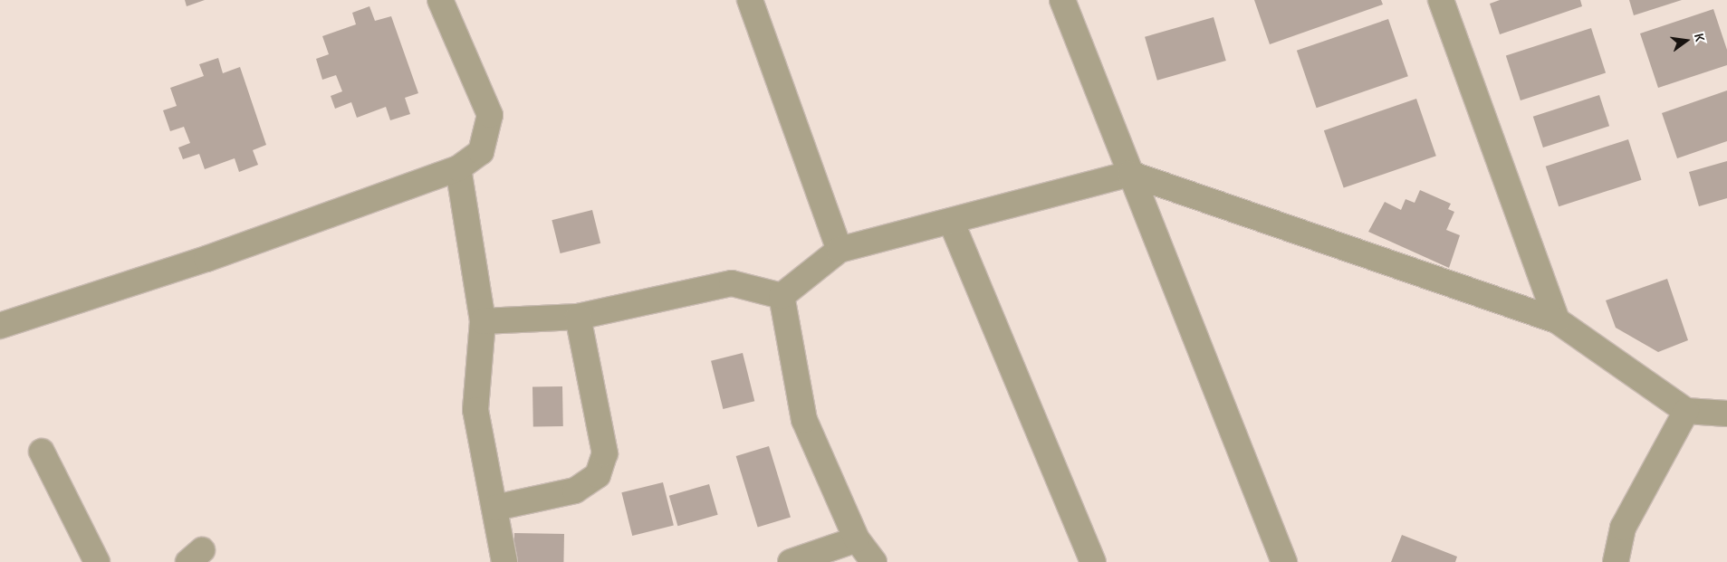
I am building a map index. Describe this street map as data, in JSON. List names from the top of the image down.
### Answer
{
  "north": "right"
}
